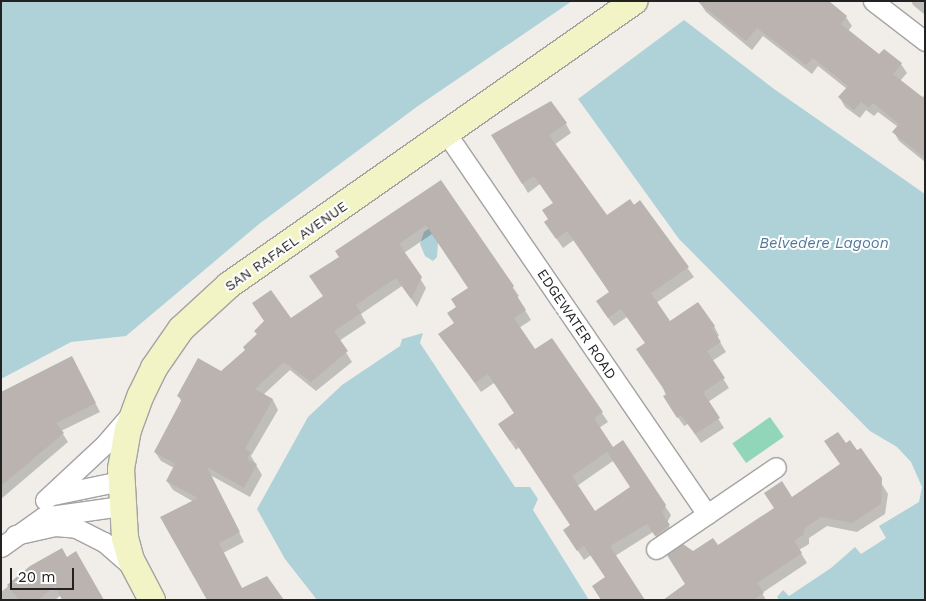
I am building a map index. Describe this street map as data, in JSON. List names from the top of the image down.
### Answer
{
  "streets": {
    "street": ["SAN RAFAEL AVENUE", "EDGEWATER ROAD"]
  },
  "crossings": [
    ["SAN RAFAEL AVENUE", "EDGEWATER ROAD"]
  ],
  "water": ["Belvedere Lagoon"],
  "scale_bar": "20 m"
}
